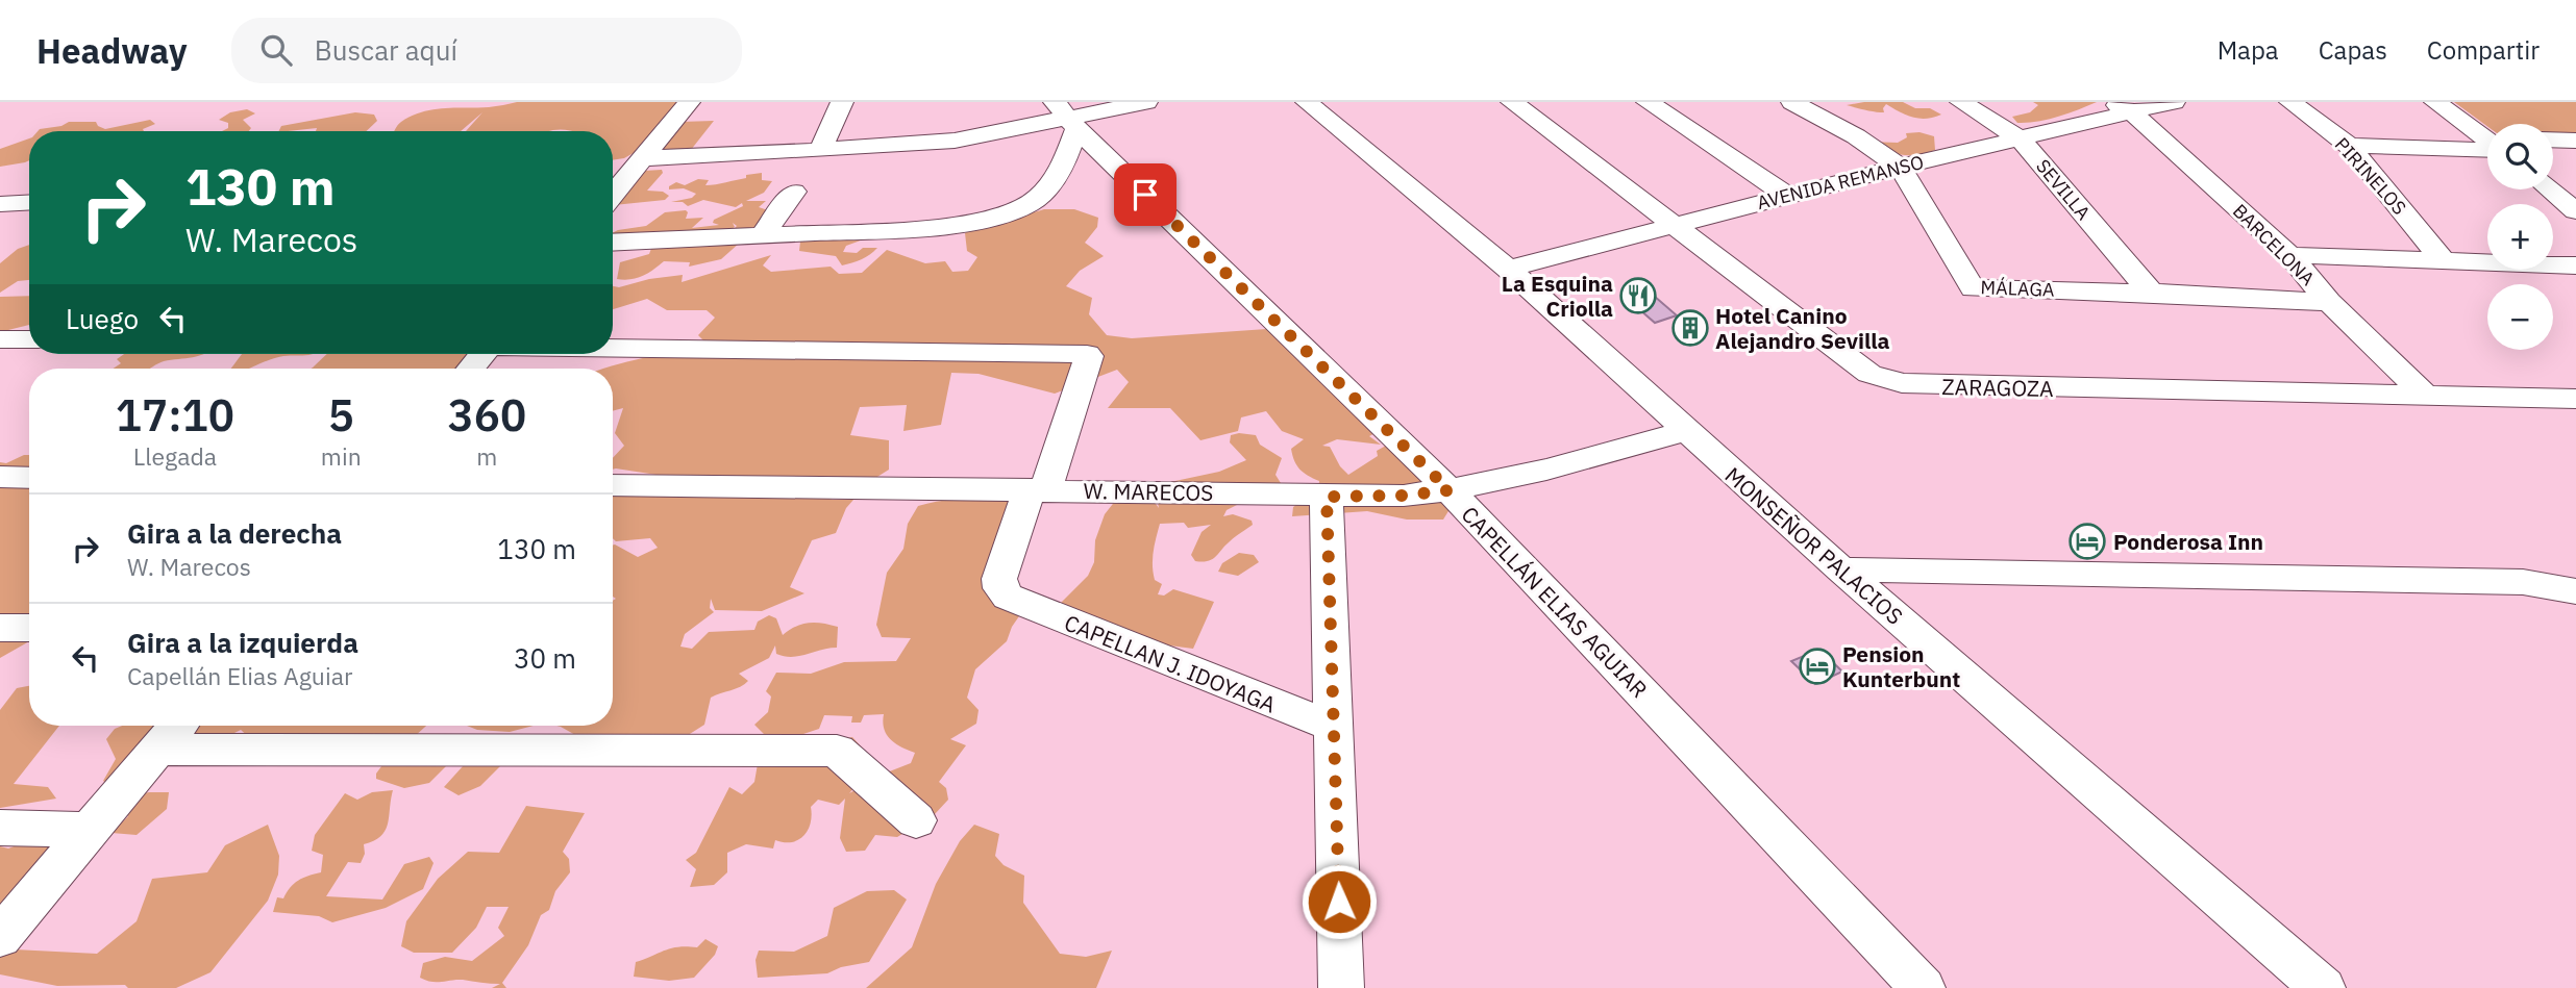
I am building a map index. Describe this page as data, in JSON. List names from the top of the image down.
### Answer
{
  "streets": {
    "street": [
      "PIRINELOS",
      "AVENIDA REMANSO",
      "SEVILLA",
      "BARCELONA",
      "MÁLAGA",
      "ZARAGOZA",
      "W. MARECOS",
      "MONSEÑOR PALACIOS",
      "CAPELLÁN ELIAS AGUIAR",
      "CAPELLAN J. IDOYAGA"
    ]
  },
  "crossings": [
    ["AVENIDA REMANSO", "SEVILLA"],
    ["AVENIDA REMANSO", "BARCELONA"],
    ["AVENIDA REMANSO", "MÁLAGA"],
    ["AVENIDA REMANSO", "ZARAGOZA"],
    ["AVENIDA REMANSO", "MONSEÑOR PALACIOS"],
    ["SEVILLA", "MÁLAGA"],
    ["BARCELONA", "MÁLAGA"],
    ["BARCELONA", "ZARAGOZA"],
    ["W. MARECOS", "MONSEÑOR PALACIOS"],
    ["W. MARECOS", "CAPELLÁN ELIAS AGUIAR"],
    ["W. MARECOS", "CAPELLAN J. IDOYAGA"]
  ],
  "places": {
    "restaurant": ["La Esquina Criolla"],
    "building": ["Hotel Canino Alejandro Sevilla"],
    "hotel": ["Ponderosa Inn", "Pension Kunterbunt"]
  },
  "page": {
    "header": "Headway",
    "search": "Buscar aquí",
    "nav": ["Mapa", "Capas", "Compartir"],
    "map_buttons": ["+", "−"],
    "turn": ["130 m", "W. Marecos"],
    "then": "Luego",
    "eta": [
      "17:10",
      "Llegada",
      "5",
      "min",
      "360",
      "m"
    ],
    "list": [
      {
        "name": "Gira a la derecha",
        "note": "W. Marecos",
        "value": "130 m"
      },
      {
        "name": "Gira a la izquierda",
        "note": "Capellán Elias Aguiar",
        "value": "30 m"
      }
    ]
  }
}
